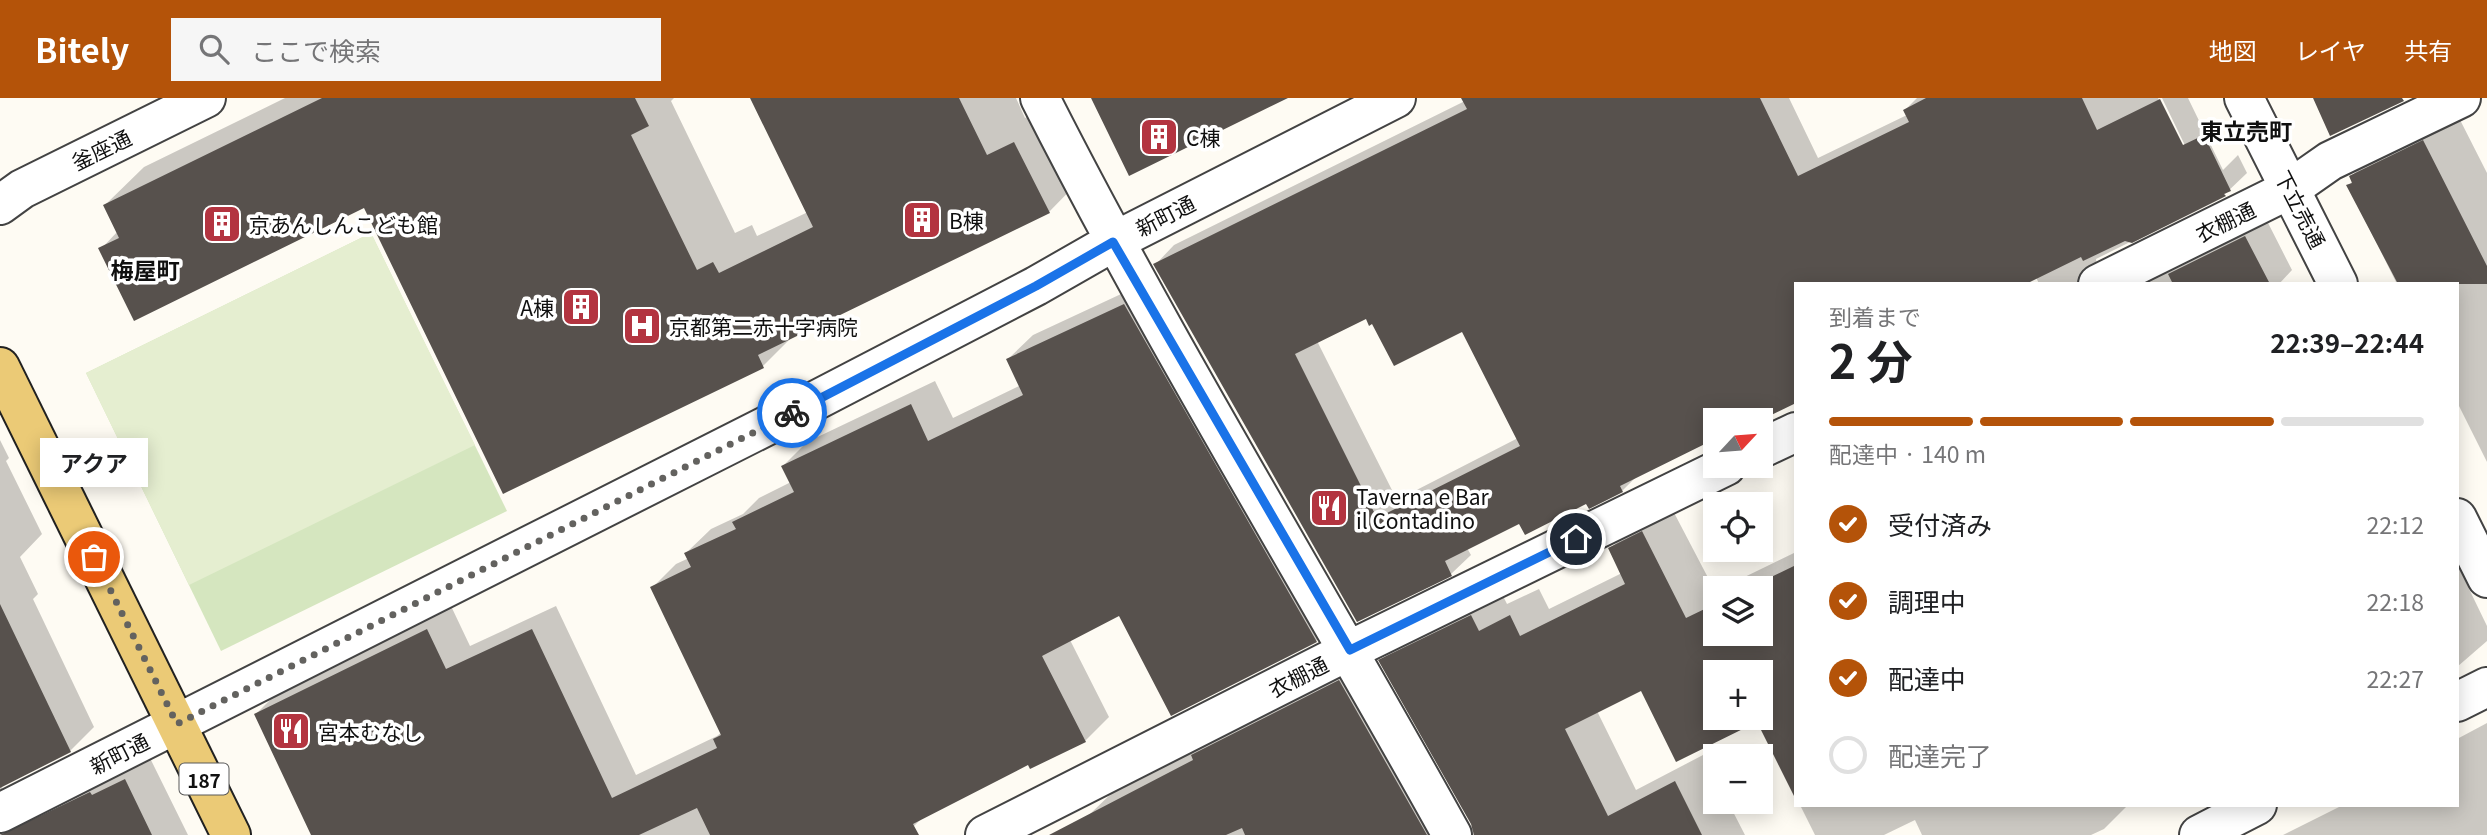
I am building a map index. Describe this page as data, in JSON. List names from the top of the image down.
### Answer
{
  "streets": {
    "main road": ["187"],
    "street": [
      "釜座通",
      "下立売通",
      "新町通",
      "衣棚通"
    ]
  },
  "crossings": [
    ["下立売通", "衣棚通"],
    ["新町通", "187"]
  ],
  "districts": ["東立売町", "梅屋町"],
  "places": {
    "building": [
      "C棟",
      "B棟",
      "京あんしんこども館",
      "A棟"
    ],
    "hospital": ["京都第二赤十字病院"],
    "restaurant": ["Taverna e Bar il Contadino", "宮本むなし"],
    "other": ["アクア"]
  },
  "north": "top right",
  "page": {
    "header": "Bitely",
    "search": "ここで検索",
    "nav": ["地図", "レイヤ", "共有"],
    "heading": ["2 分", "到着まで", "22:39–22:44"],
    "bar": "配達中 · 140 m",
    "map_buttons": ["+", "−"],
    "bubble": "アクア",
    "list": [
      ["受付済み", "22:12"],
      ["調理中", "22:18"],
      ["配達中", "22:27"],
      "配達完了"
    ]
  }
}
